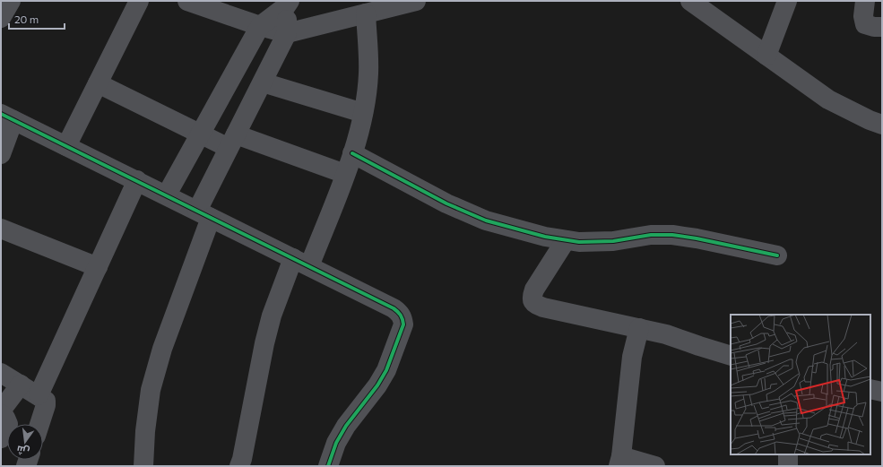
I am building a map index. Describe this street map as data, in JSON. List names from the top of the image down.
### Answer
{
  "scale_bar": "20 m",
  "north": "bottom"
}
